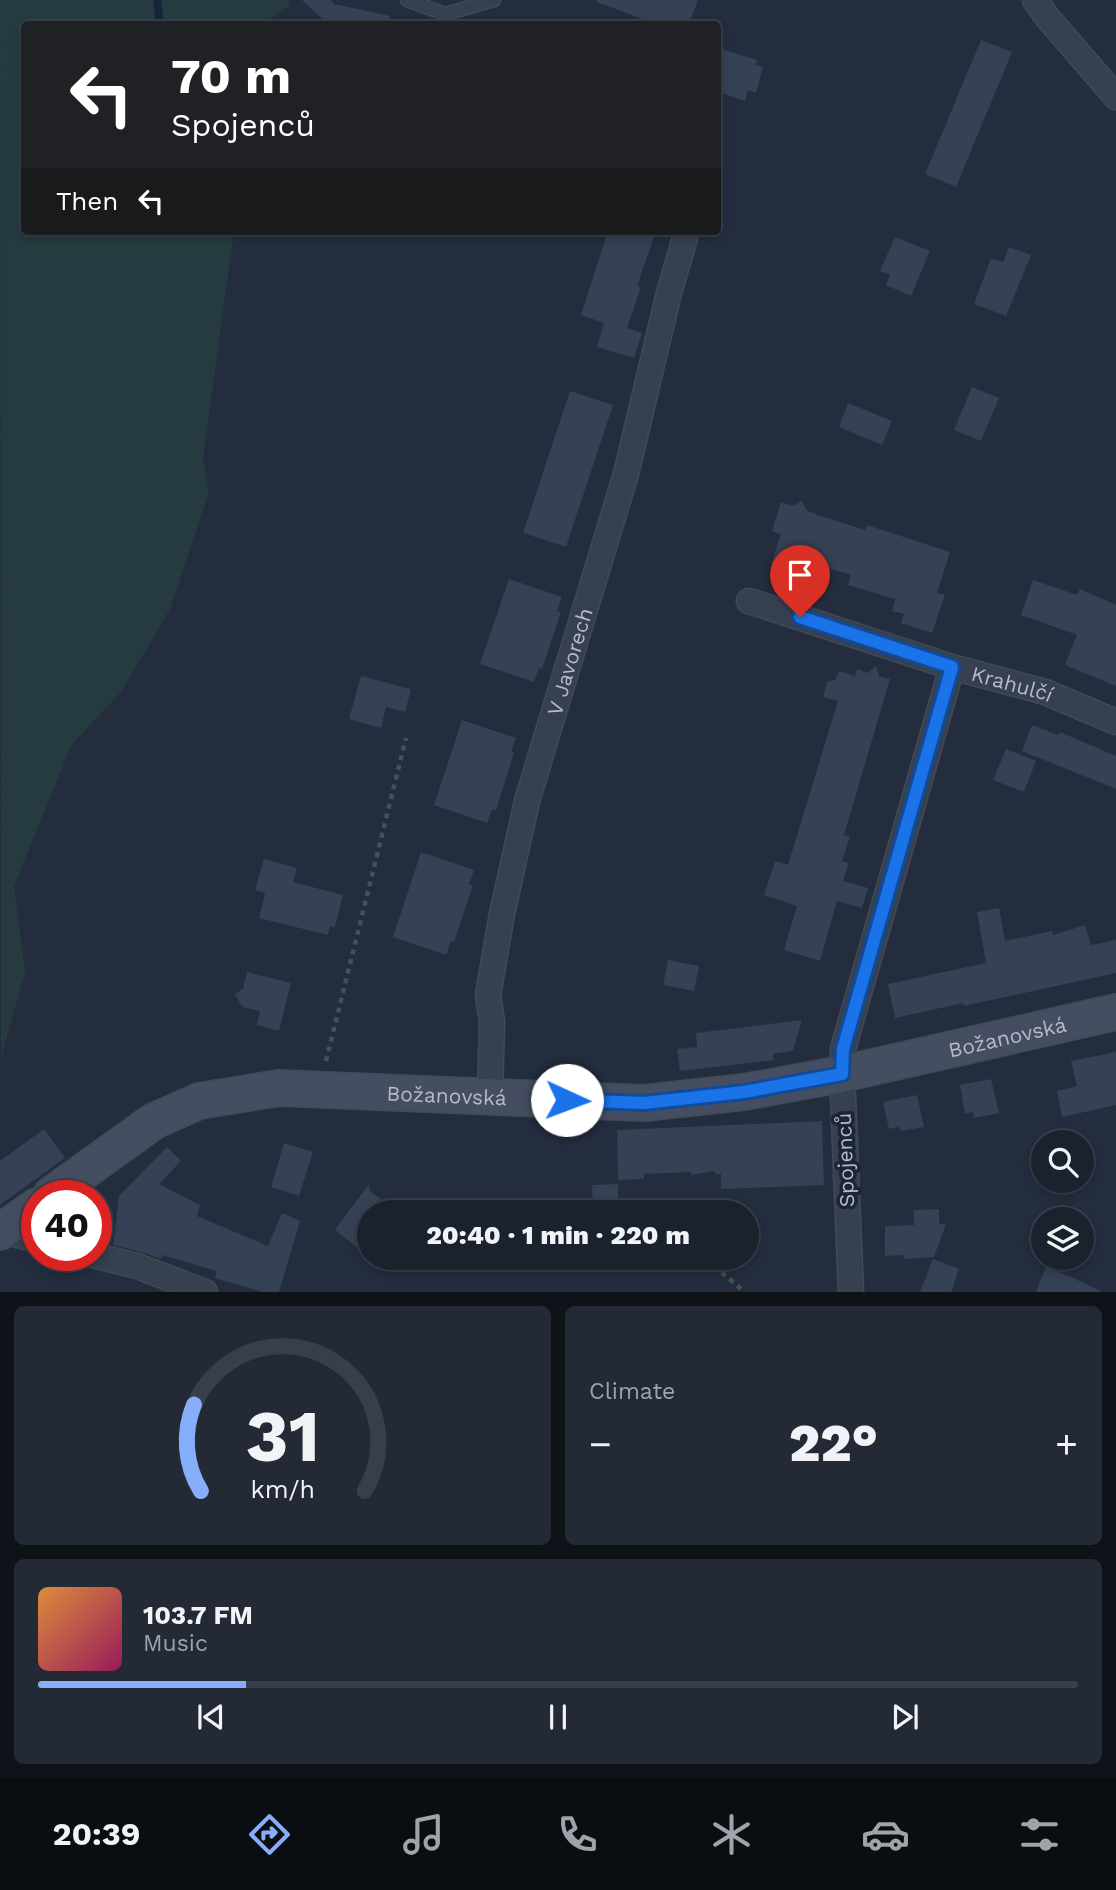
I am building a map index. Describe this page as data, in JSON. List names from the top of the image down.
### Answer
{
  "streets": {
    "street": [
      "V Javorech",
      "Krahulčí",
      "Božanovská",
      "Spojenců"
    ]
  },
  "crossings": [
    ["V Javorech", "Božanovská"],
    ["Krahulčí", "Spojenců"],
    ["Božanovská", "Spojenců"]
  ],
  "page": {
    "turn": ["70 m", "Spojenců"],
    "then": "Then",
    "limit": "40",
    "trip": "20:40 · 1 min · 220 m",
    "tile": "Climate",
    "heat": ["−", "22°", "+"],
    "song": ["103.7 FM", "Music"],
    "tabs": "20:39",
    "gauge": ["31", "km/h"]
  }
}
